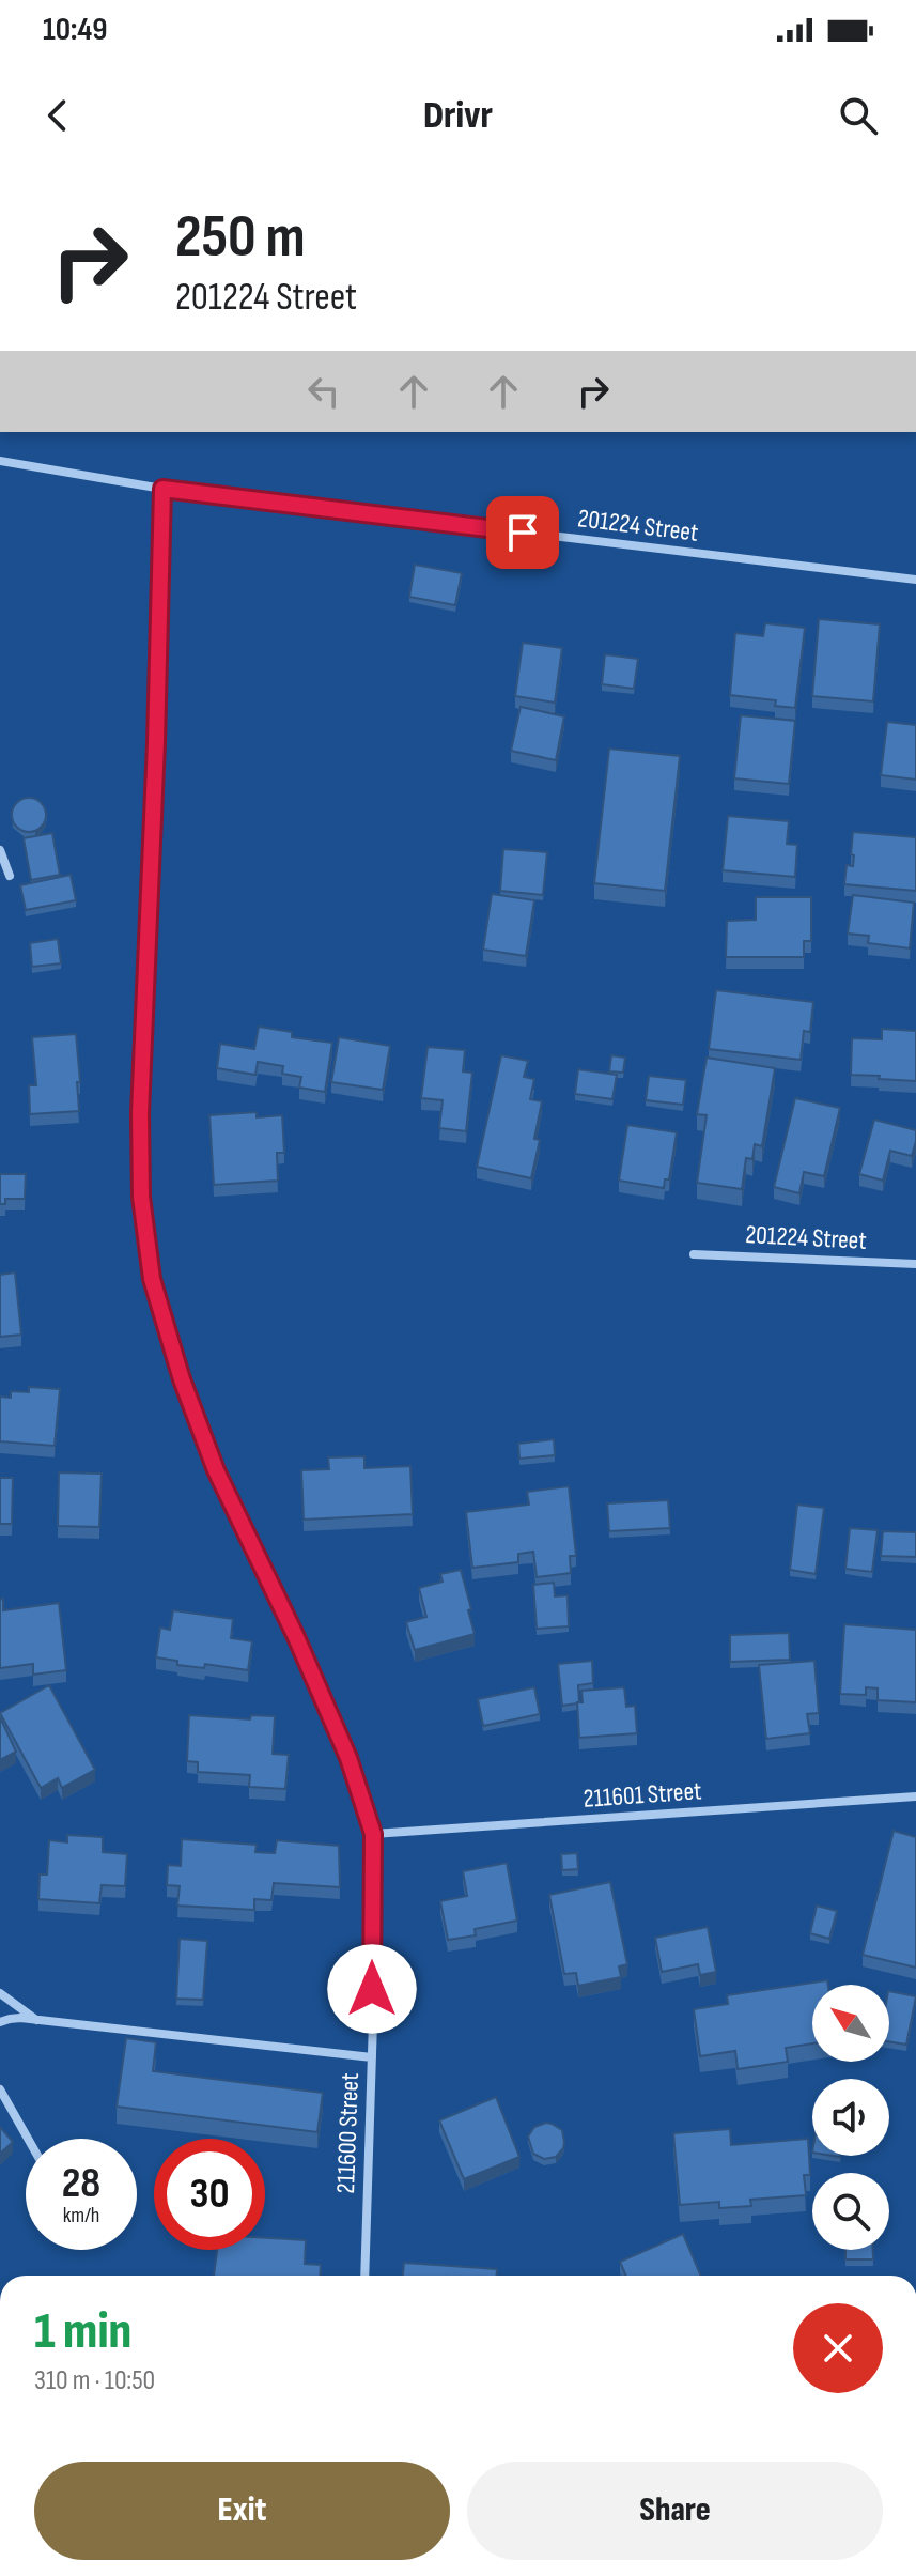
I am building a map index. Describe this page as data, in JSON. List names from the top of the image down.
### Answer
{
  "streets": {
    "street": ["201224 Street", "211601 Street", "211600 Street"]
  },
  "crossings": [
    ["201224 Street", "211600 Street"],
    ["211601 Street", "211600 Street"]
  ],
  "north": "top left",
  "page": {
    "status": "10:49",
    "header": "Drivr",
    "turn": ["250 m", "201224 Street"],
    "speed": "28 km/h",
    "limit": "30",
    "heading": ["1 min", "310 m · 10:50"],
    "buttons": ["Exit", "Share"]
  }
}
